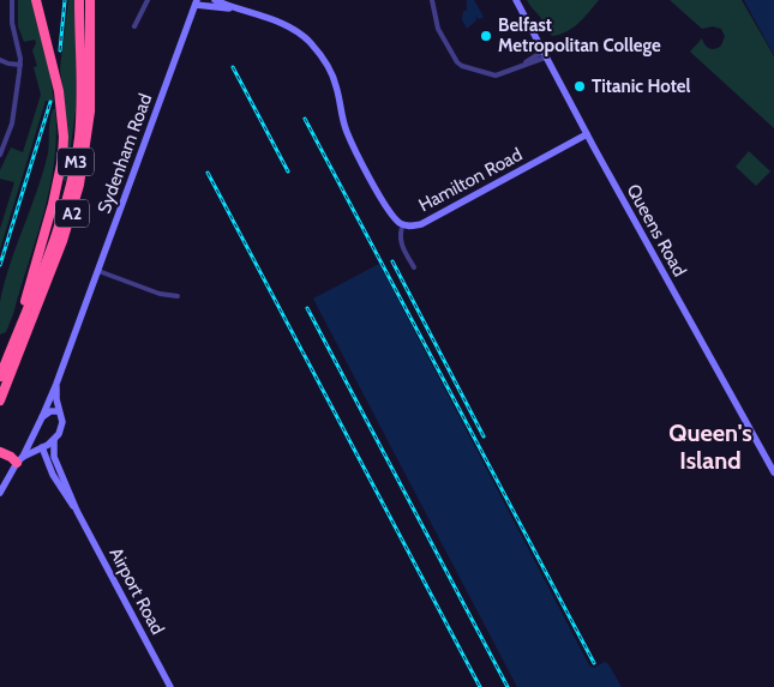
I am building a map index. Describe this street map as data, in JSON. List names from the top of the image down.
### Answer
{
  "streets": {
    "highway": ["M3", "A2"],
    "street": [
      "Sydenham Road",
      "Hamilton Road",
      "Queens Road",
      "Airport Road"
    ]
  },
  "crossings": [
    ["Sydenham Road", "Hamilton Road"],
    ["Sydenham Road", "Airport Road"],
    ["M3", "A2"],
    ["Hamilton Road", "Queens Road"]
  ],
  "districts": ["Queen's Island"],
  "places": ["Belfast Metropolitan College", "Titanic Hotel"]
}
